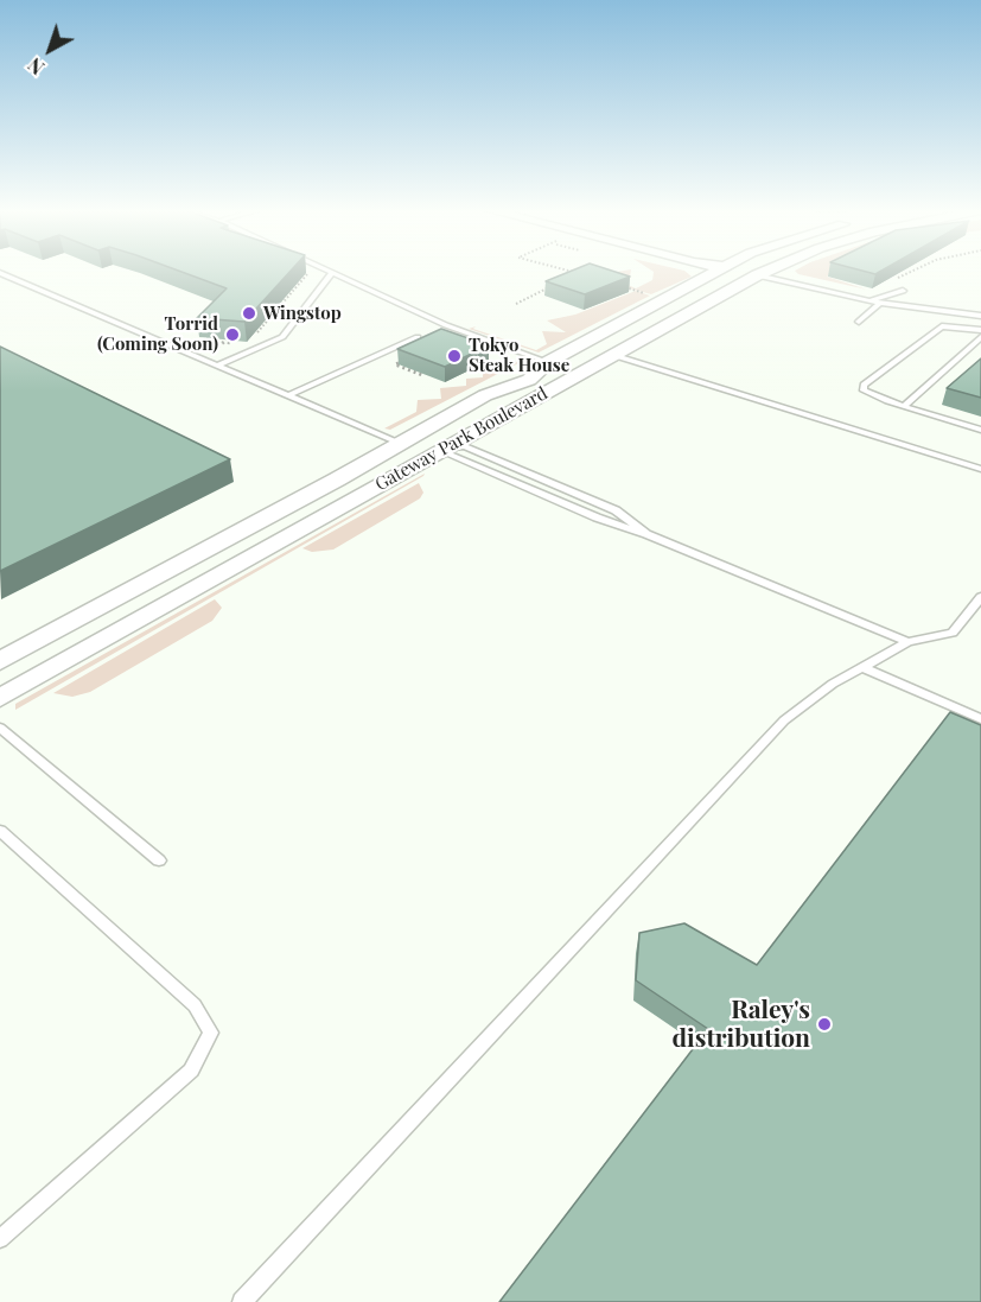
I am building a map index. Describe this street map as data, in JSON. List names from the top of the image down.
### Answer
{
  "streets": {
    "street": ["Gateway Park Boulevard"]
  },
  "places": [
    "Wingstop",
    "Torrid (Coming Soon)",
    "Tokyo Steak House",
    "Raley's distribution"
  ],
  "north": "bottom left"
}
